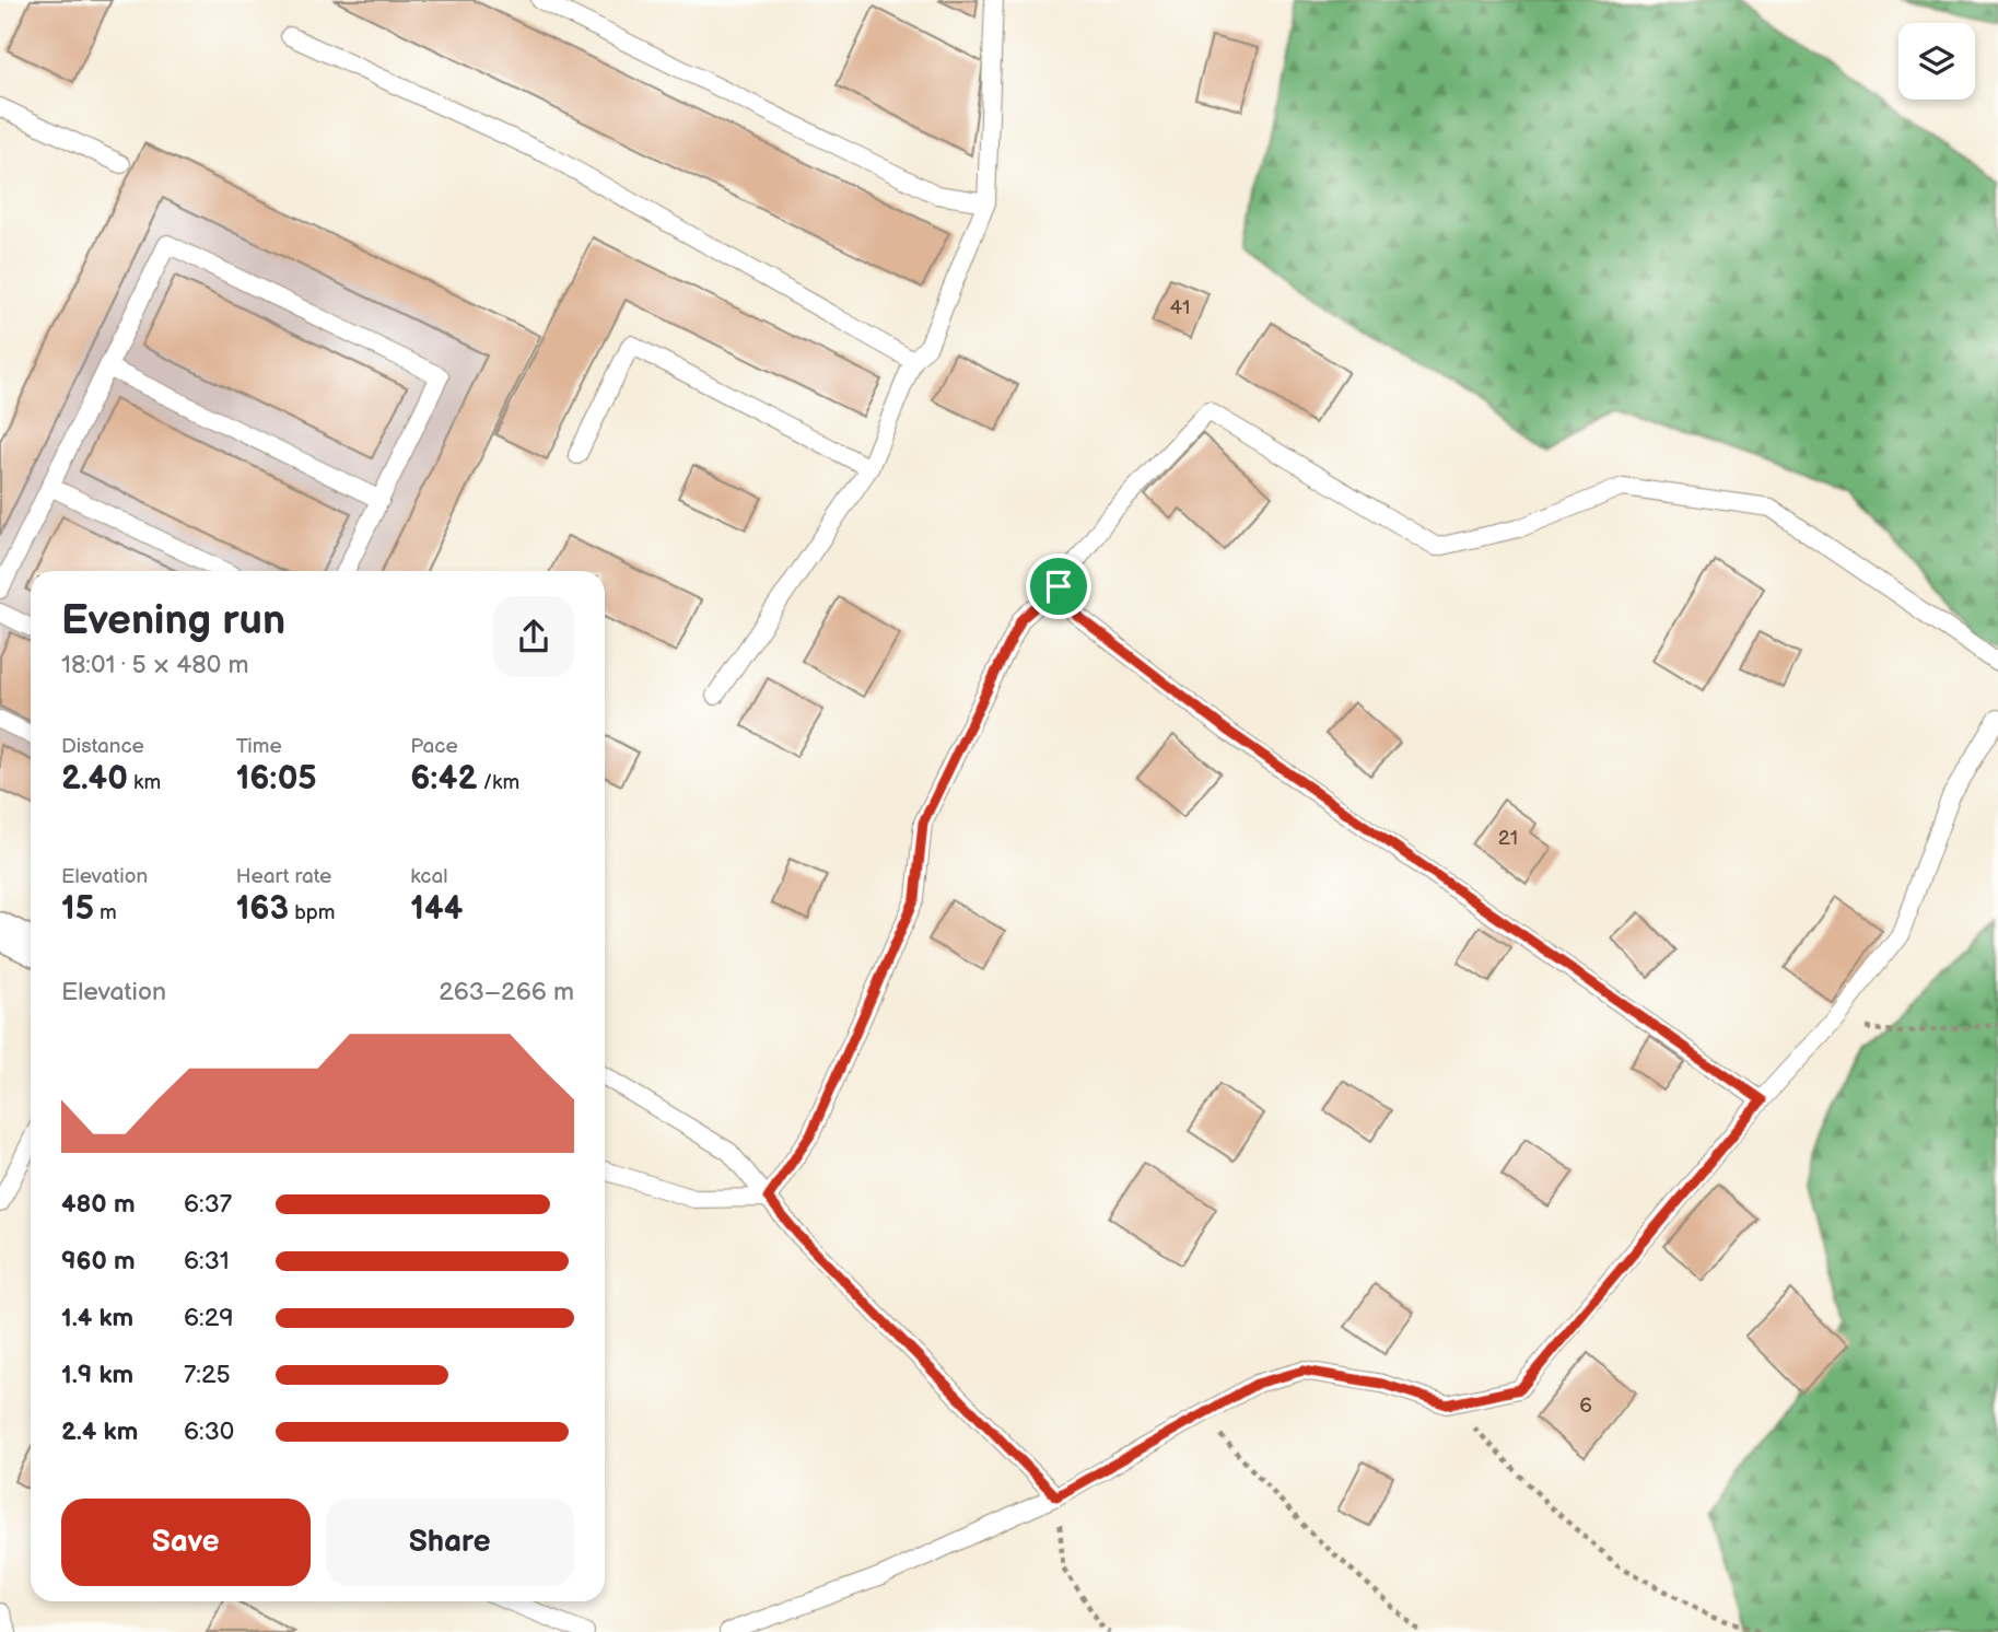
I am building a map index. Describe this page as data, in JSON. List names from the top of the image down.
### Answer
{
  "house_numbers": ["41", "21", "6"],
  "page": {
    "heading": ["Evening run", "18:01 · 5 × 480 m"],
    "stats": [
      ["Distance", "2.40 km"],
      ["Time", "16:05"],
      ["Pace", "6:42 /km"],
      ["Elevation", "15 m"],
      ["Heart rate", "163 bpm"],
      ["kcal", "144"]
    ],
    "chart": ["Elevation", "263–266 m"],
    "list": [
      {
        "name": "480 m",
        "note": "6:37"
      },
      {
        "name": "960 m",
        "note": "6:31"
      },
      {
        "name": "1.4 km",
        "note": "6:29"
      },
      {
        "name": "1.9 km",
        "note": "7:25"
      },
      {
        "name": "2.4 km",
        "note": "6:30"
      }
    ],
    "buttons": ["Save", "Share"]
  }
}
